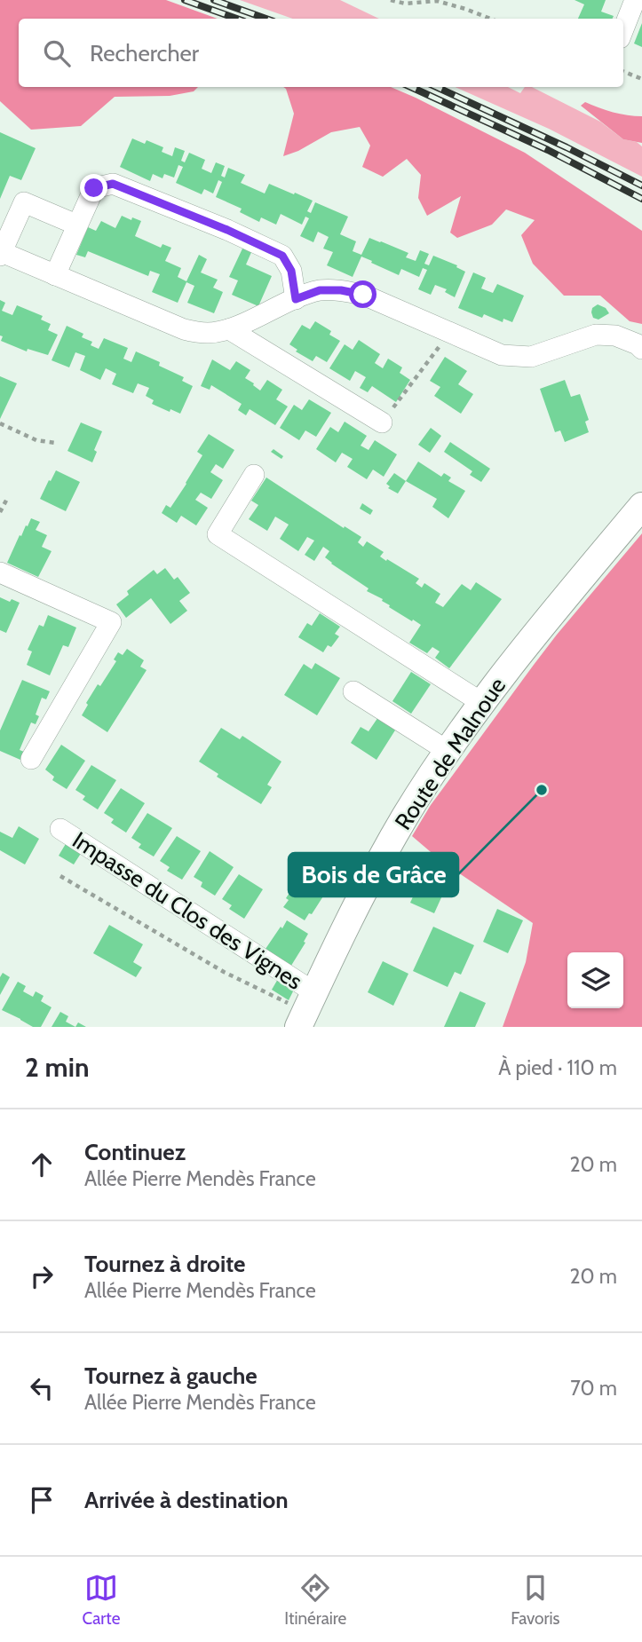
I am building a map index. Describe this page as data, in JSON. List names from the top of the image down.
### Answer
{
  "streets": {
    "main road": ["Route de Malnoue"],
    "street": ["Impasse du Clos des Vignes"]
  },
  "crossings": [
    ["Route de Malnoue", "Impasse du Clos des Vignes"]
  ],
  "places": ["Bois de Grâce"],
  "page": {
    "search": "Rechercher",
    "heading": ["2 min", "À pied · 110 m"],
    "list": [
      ["Continuez", "Allée Pierre Mendès France", "20 m"],
      ["Tournez à droite", "Allée Pierre Mendès France", "20 m"],
      ["Tournez à gauche", "Allée Pierre Mendès France", "70 m"],
      "Arrivée à destination"
    ],
    "nav": ["Carte", "Itinéraire", "Favoris"]
  }
}
